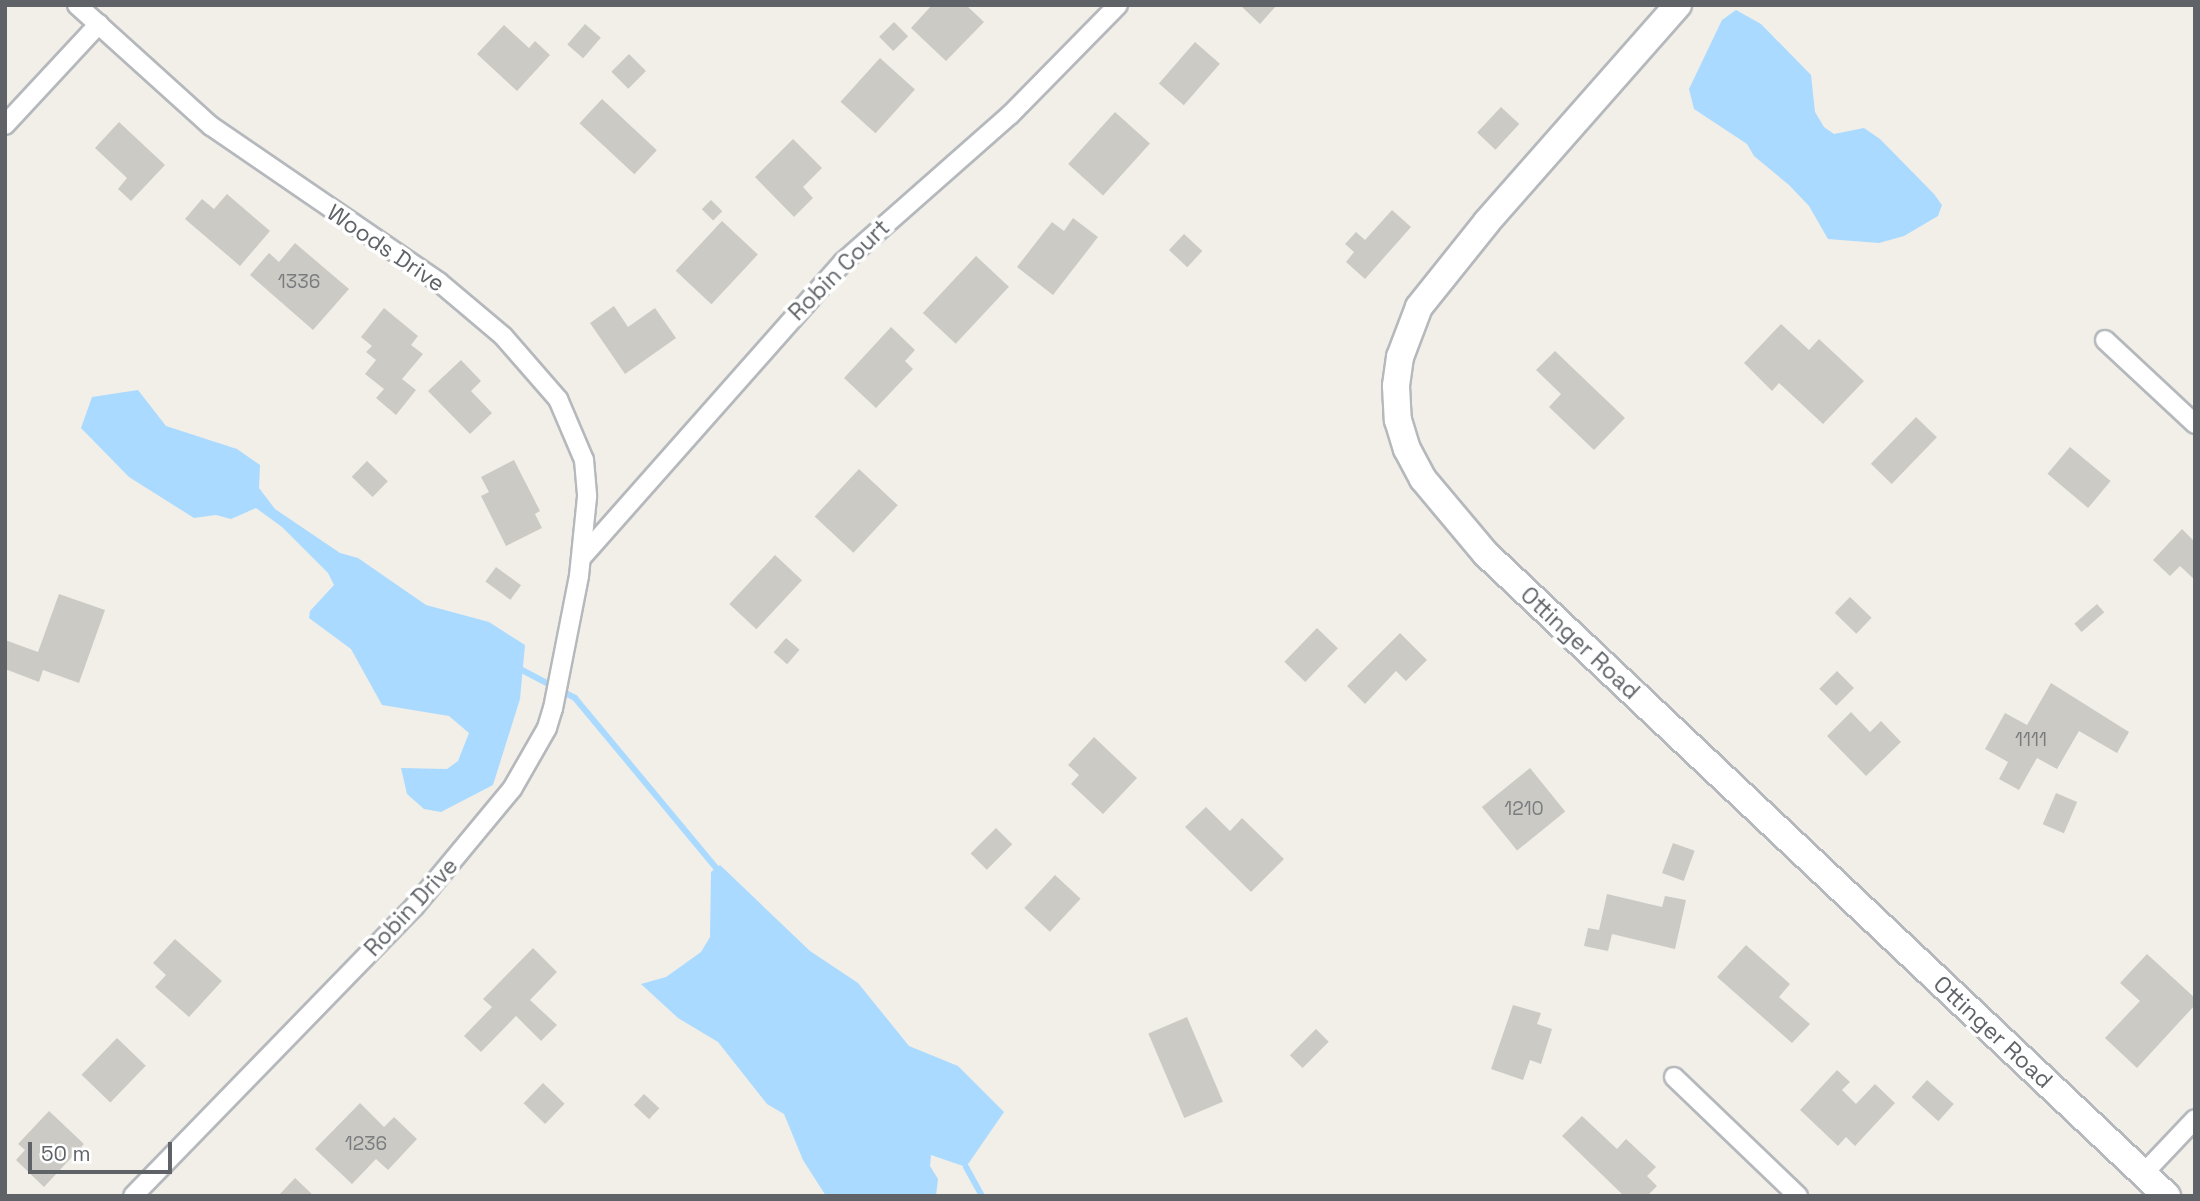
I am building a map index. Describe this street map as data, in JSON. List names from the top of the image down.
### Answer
{
  "streets": {
    "street": [
      "Woods Drive",
      "Robin Court",
      "Ottinger Road",
      "Robin Drive"
    ]
  },
  "crossings": [
    ["Woods Drive", "Robin Court"],
    ["Woods Drive", "Robin Drive"],
    ["Robin Court", "Robin Drive"]
  ],
  "house_numbers": [
    "1336",
    "1111",
    "1210",
    "1236"
  ],
  "scale_bar": "50 m"
}
